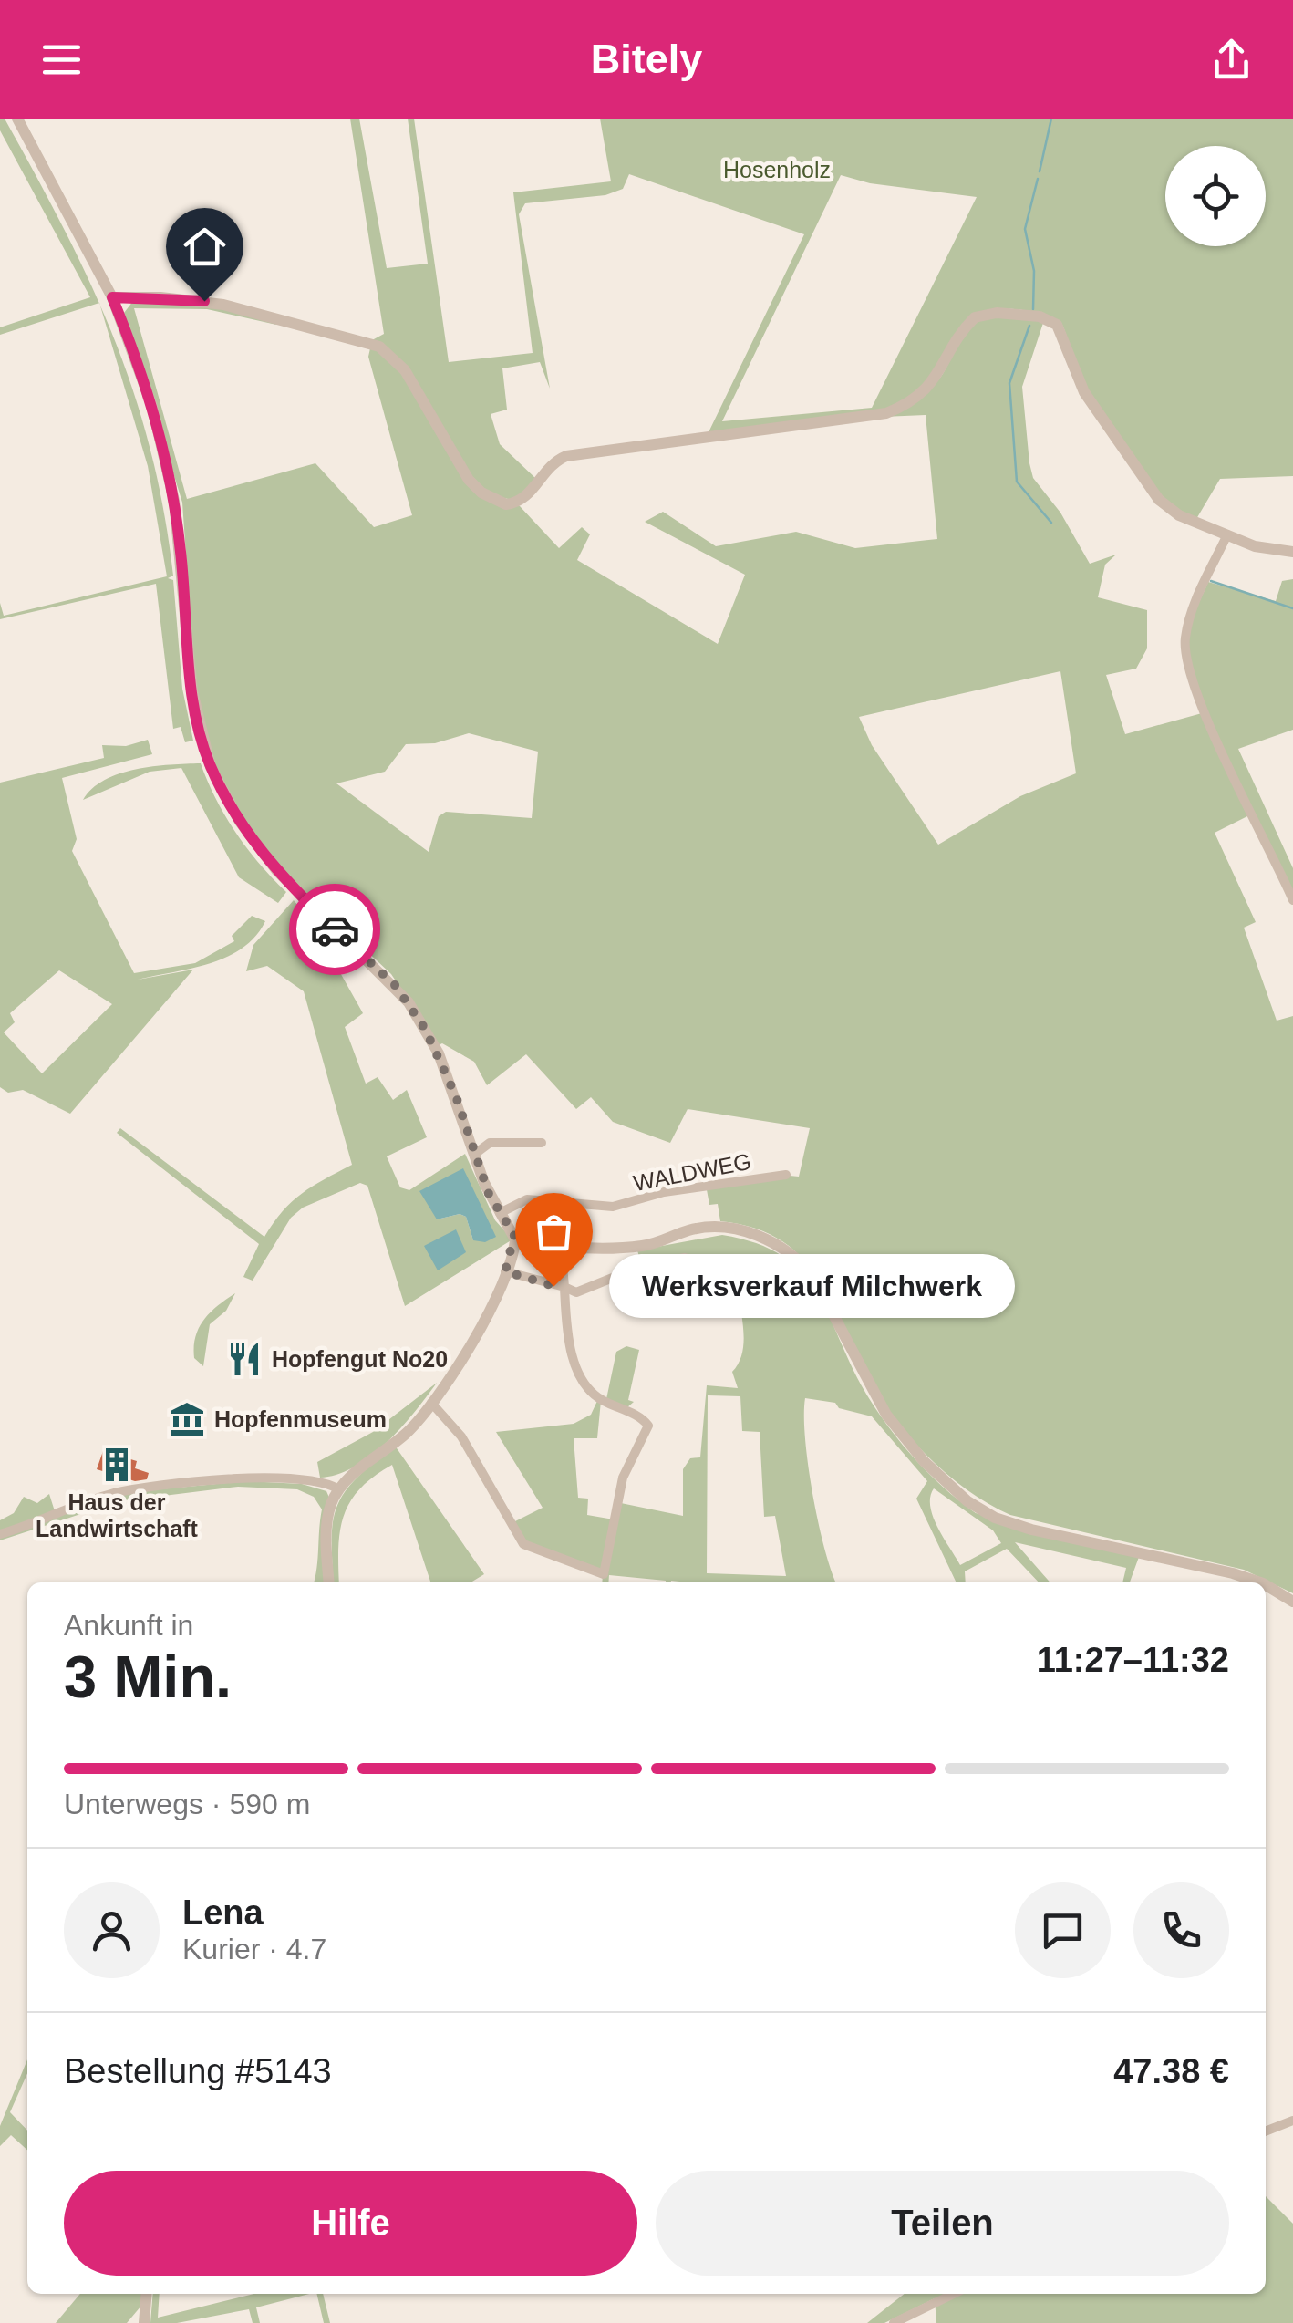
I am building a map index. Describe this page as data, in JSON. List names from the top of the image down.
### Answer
{
  "streets": {
    "street": ["WALDWEG"]
  },
  "parks": ["Hosenholz"],
  "places": {
    "other": ["Werksverkauf Milchwerk"],
    "restaurant": ["Hopfengut No20"],
    "museum": ["Hopfenmuseum"],
    "building": ["Haus der Landwirtschaft"]
  },
  "page": {
    "header": "Bitely",
    "bubble": "Werksverkauf Milchwerk",
    "heading": ["3 Min.", "Ankunft in", "11:27–11:32"],
    "panel": [
      "Lena",
      "Kurier · 4.7",
      "Bestellung #5143",
      "47.38 €"
    ],
    "bar": "Unterwegs · 590 m",
    "buttons": ["Hilfe", "Teilen"]
  }
}
